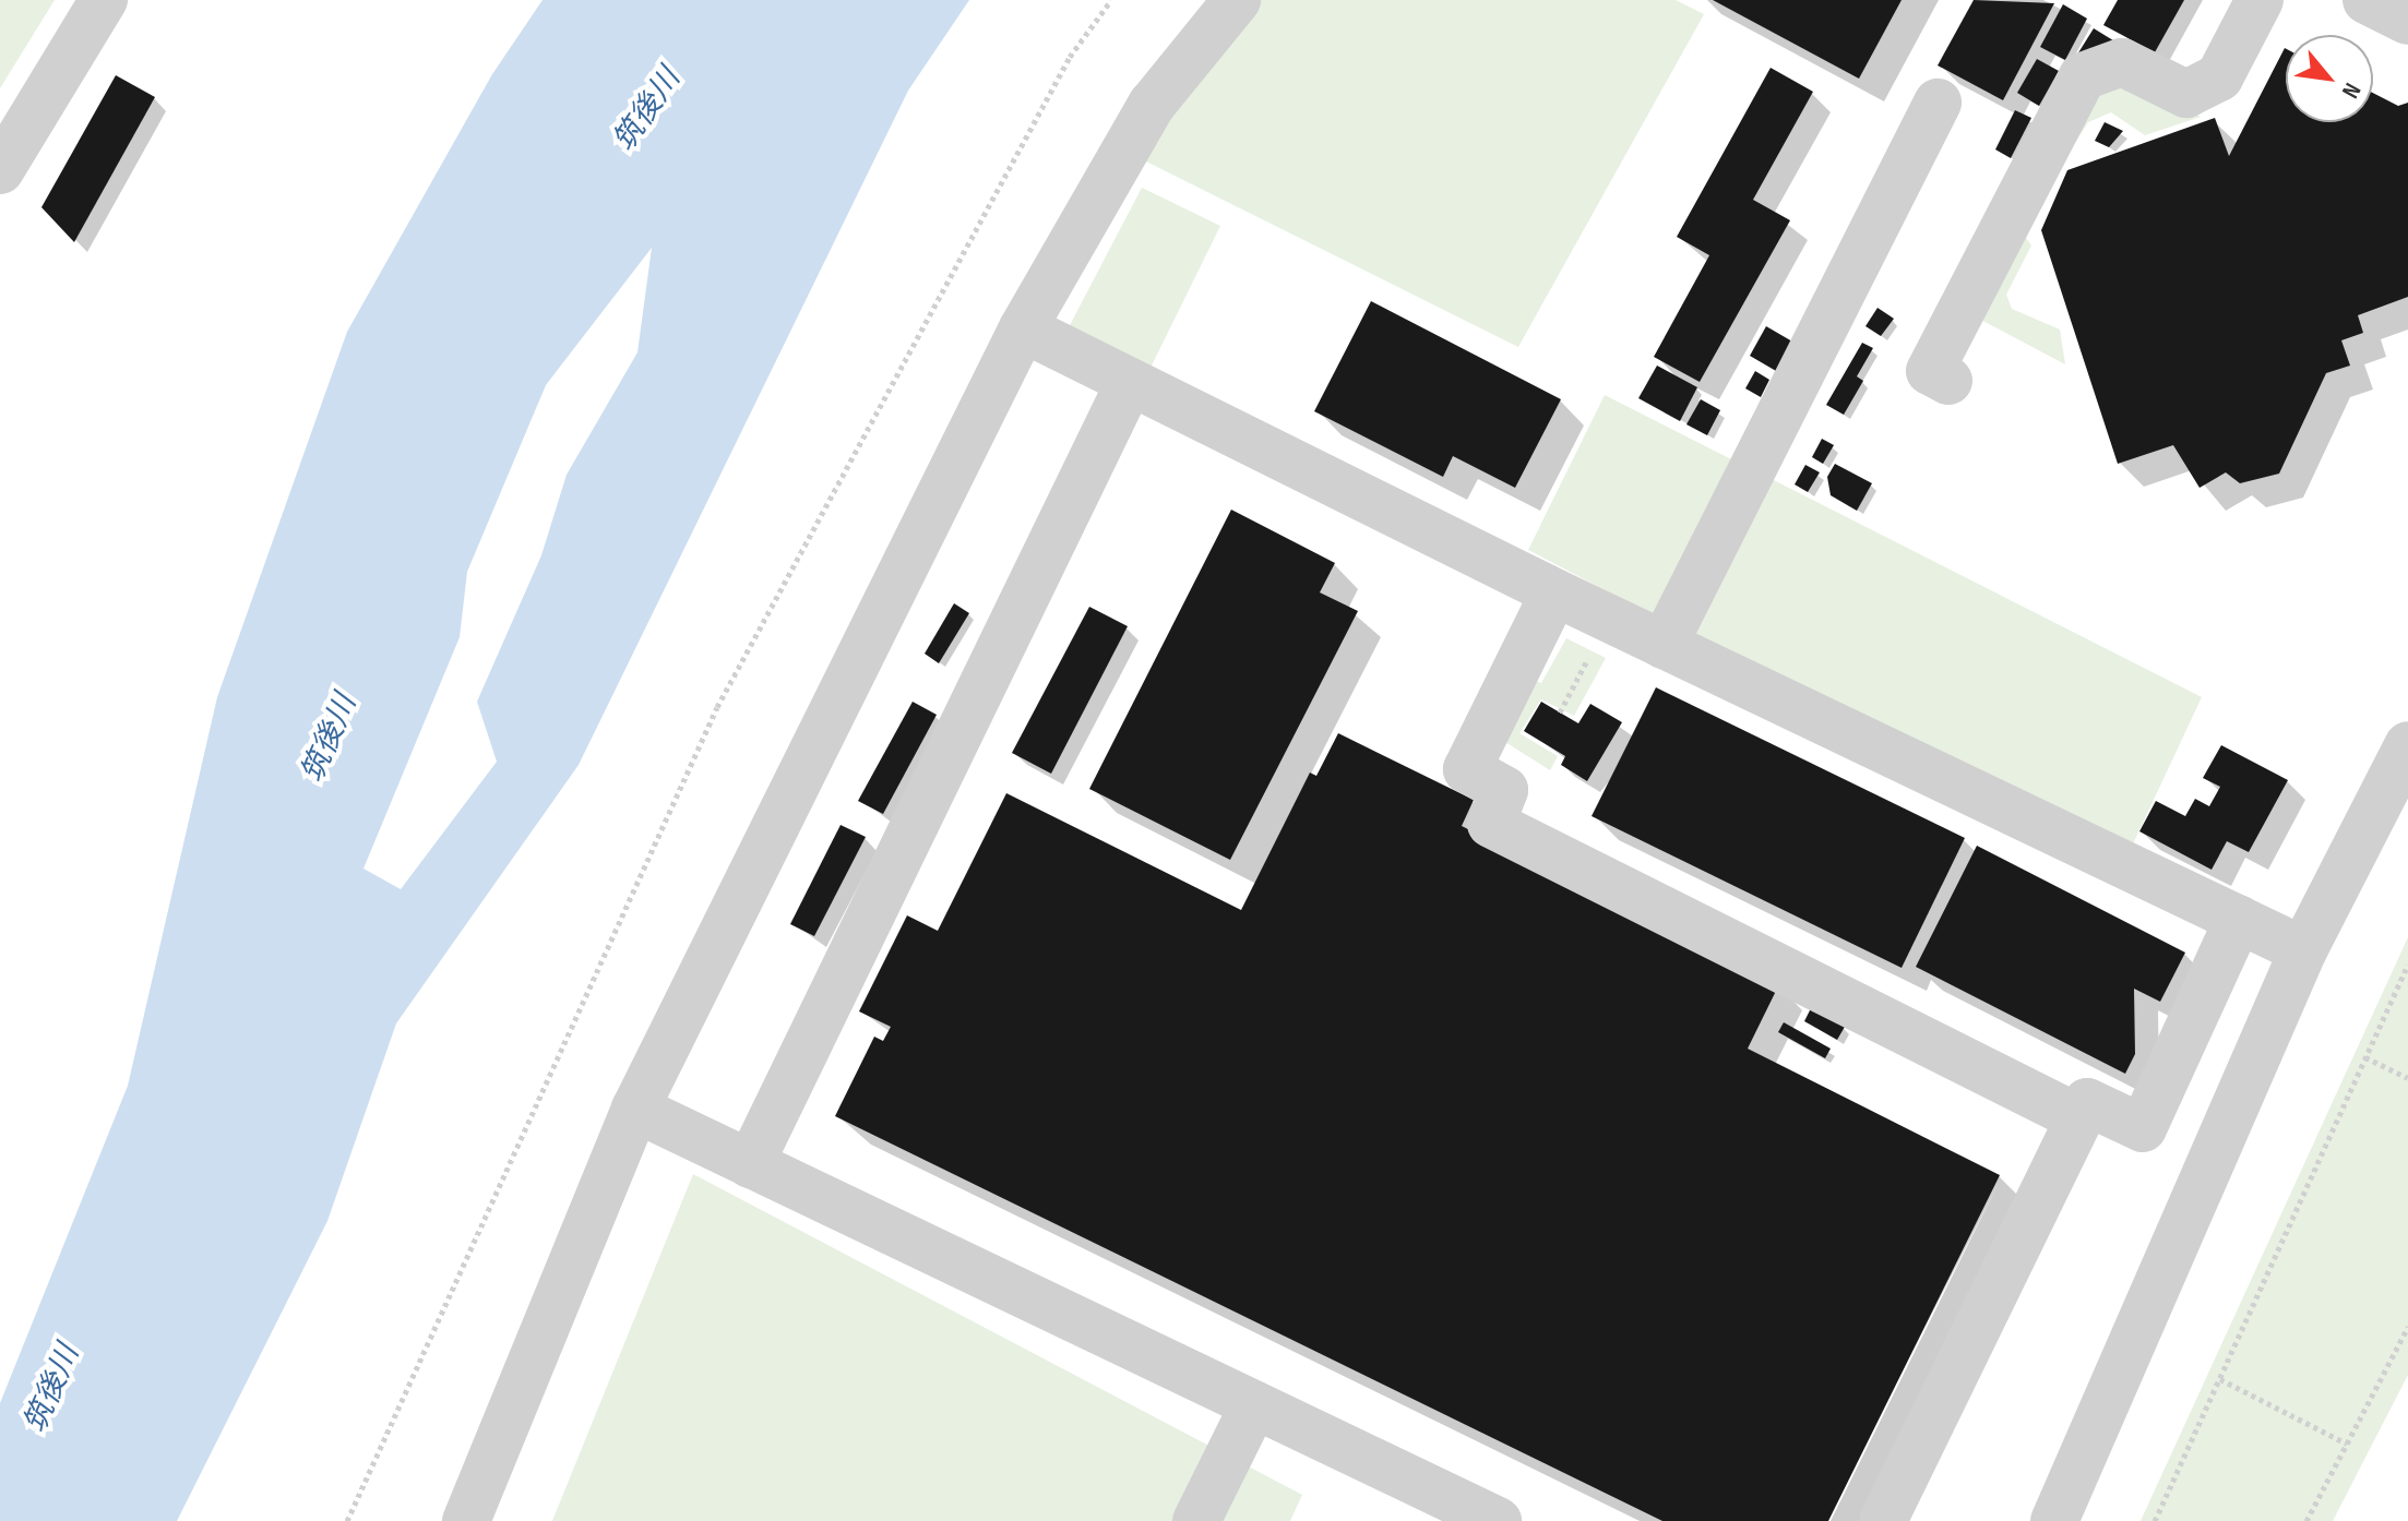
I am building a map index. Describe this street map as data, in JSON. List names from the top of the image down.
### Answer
{
  "water": ["筑後川"],
  "north": "bottom right"
}
